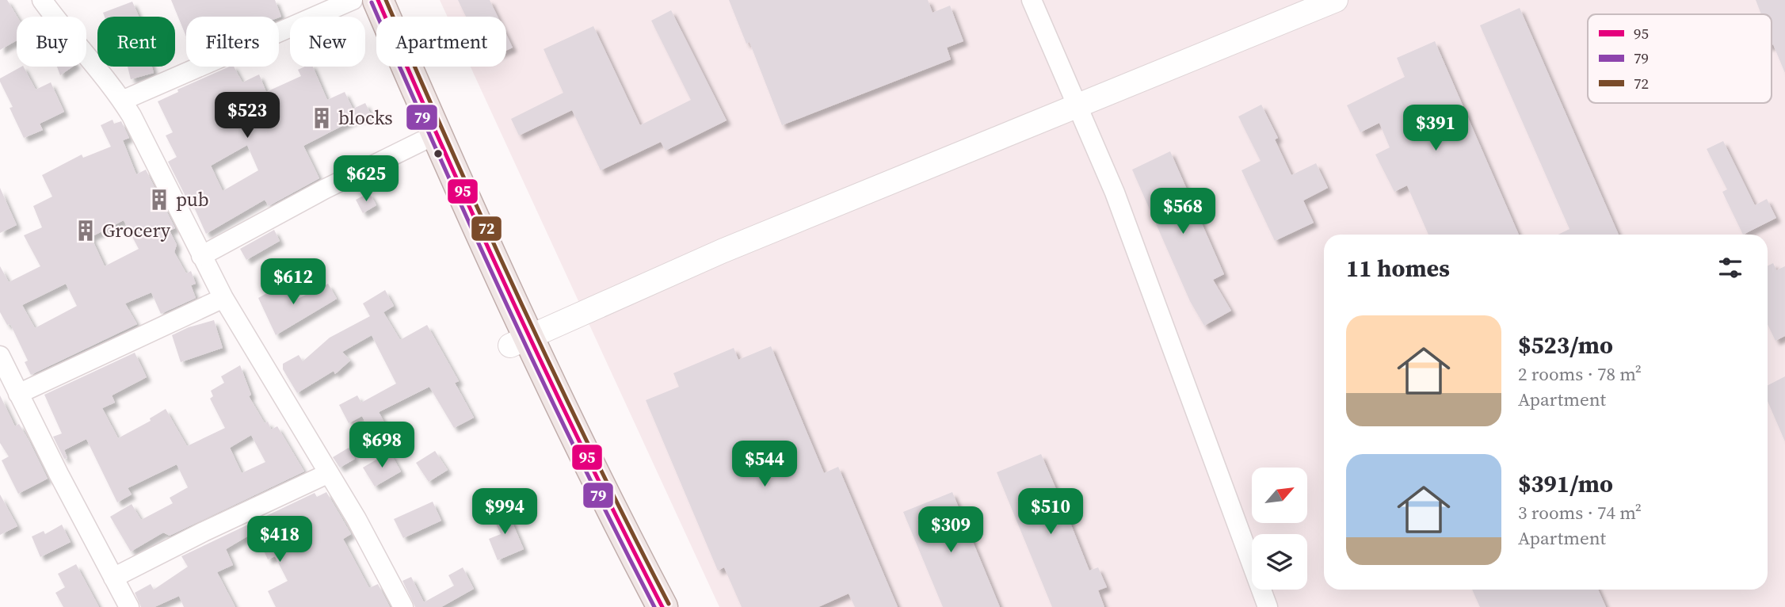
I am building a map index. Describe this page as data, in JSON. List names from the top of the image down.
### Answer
{
  "places": {
    "building": ["blocks", "pub", "Grocery"]
  },
  "lines": ["transit line 95", "transit line 72", "transit line 79"],
  "legend": ["95", "79", "72"],
  "north": "top right",
  "page": {
    "chip": [
      "Buy",
      "Rent",
      "Filters",
      "New",
      "Apartment"
    ],
    "price": [
      "$523",
      "$391",
      "$625",
      "$568",
      "$612",
      "$698",
      "$544",
      "$994",
      "$510",
      "$309",
      "$418"
    ],
    "heading": "11 homes",
    "list": [
      {
        "name": "$523/mo",
        "note": "2 rooms · 78 m² · Apartment"
      },
      {
        "name": "$391/mo",
        "note": "3 rooms · 74 m² · Apartment"
      }
    ]
  }
}
